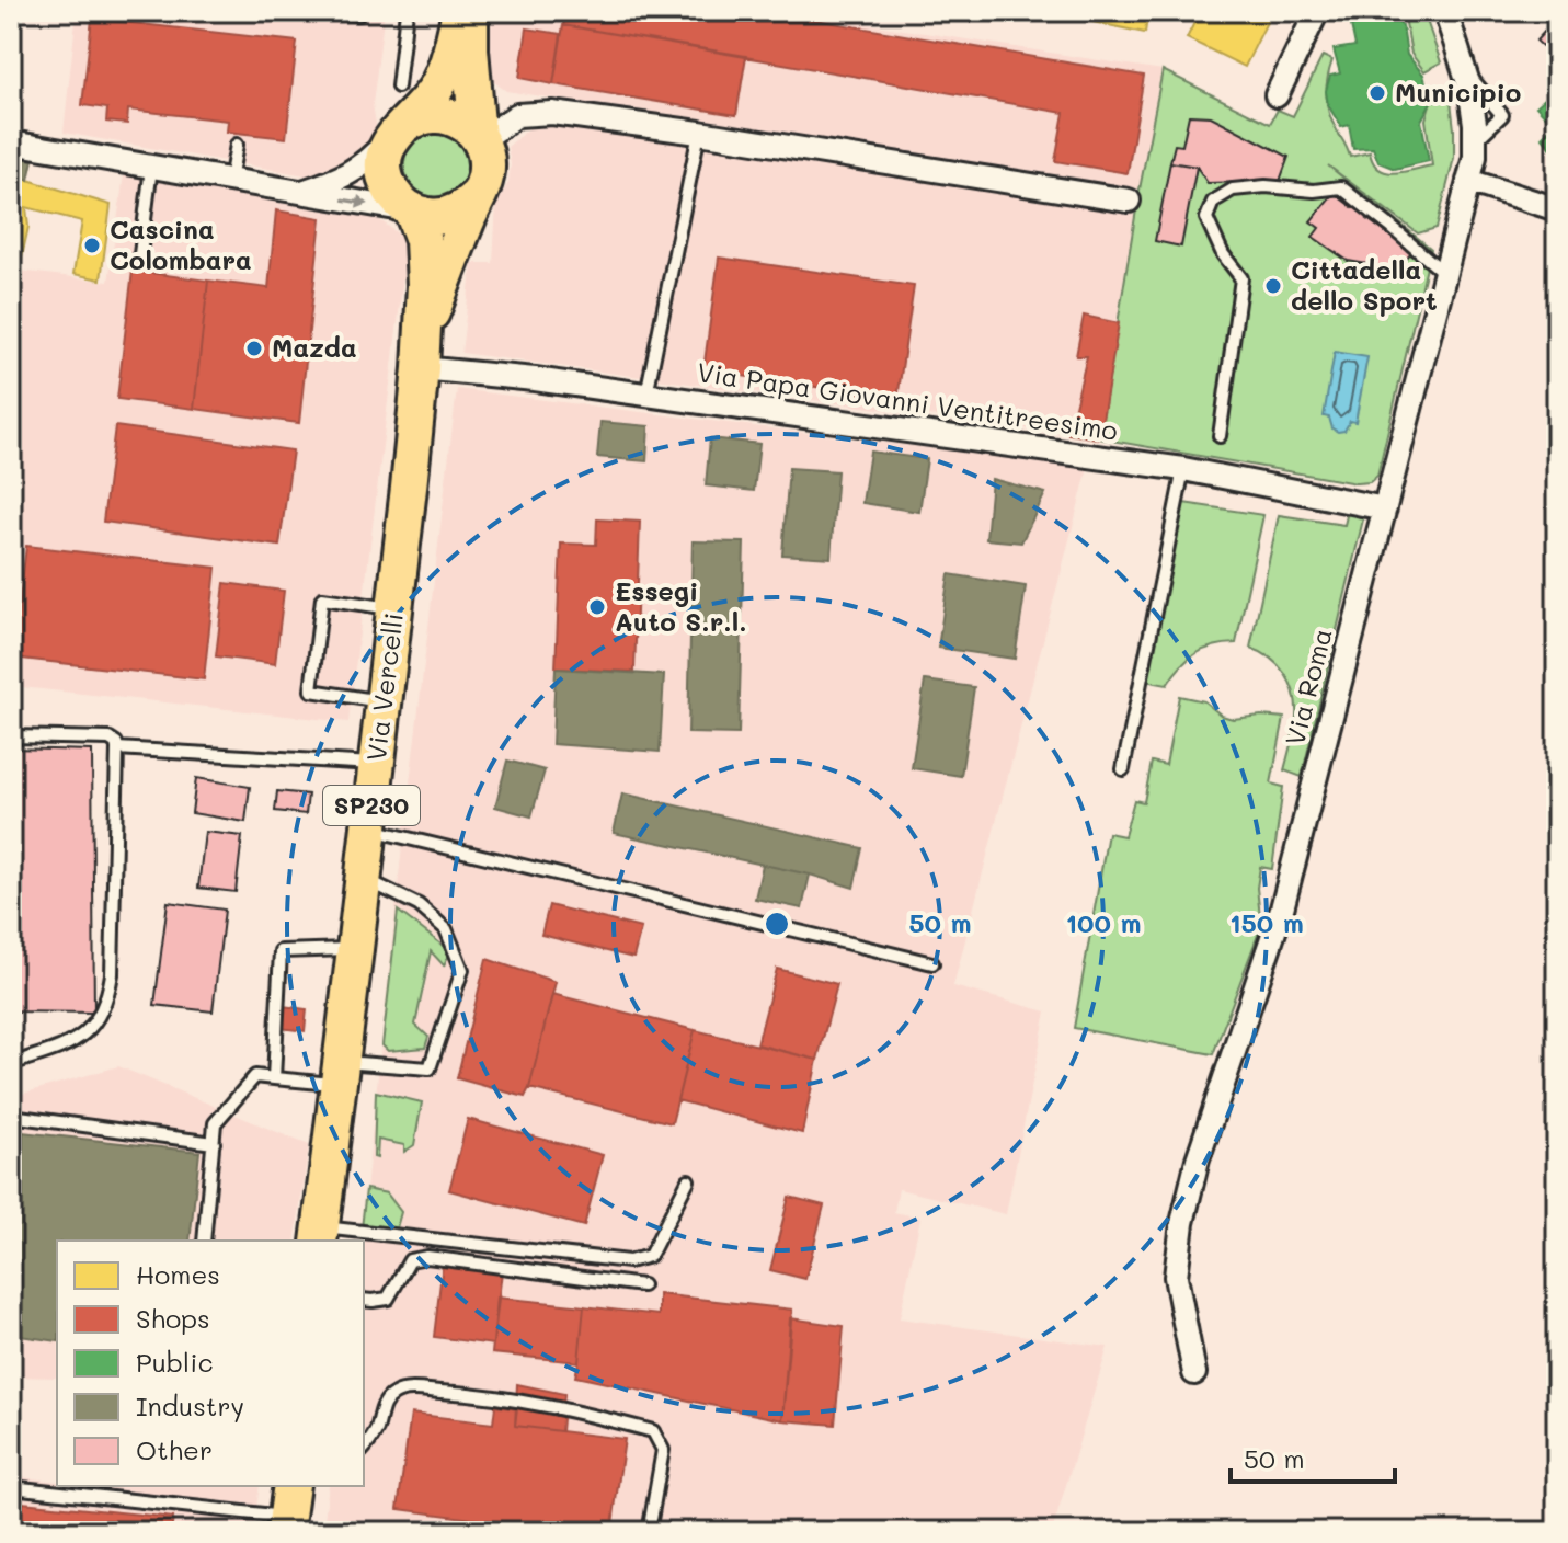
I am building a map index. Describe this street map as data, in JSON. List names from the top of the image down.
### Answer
{
  "streets": {
    "main road": ["Via Vercelli", "SP230"],
    "street": ["Via Papa Giovanni Ventitreesimo", "Via Roma"]
  },
  "crossings": [
    ["Via Papa Giovanni Ventitreesimo", "Via Vercelli"],
    ["Via Papa Giovanni Ventitreesimo", "Via Roma"]
  ],
  "places": [
    "Municipio",
    "Cascina Colombara",
    "Cittadella dello Sport",
    "Mazda",
    "Essegi Auto S.r.l."
  ],
  "legend": [
    "Homes",
    "Shops",
    "Public",
    "Industry",
    "Other"
  ],
  "scale_bar": "50 m",
  "rings": ["50 m", "100 m", "150 m"]
}
